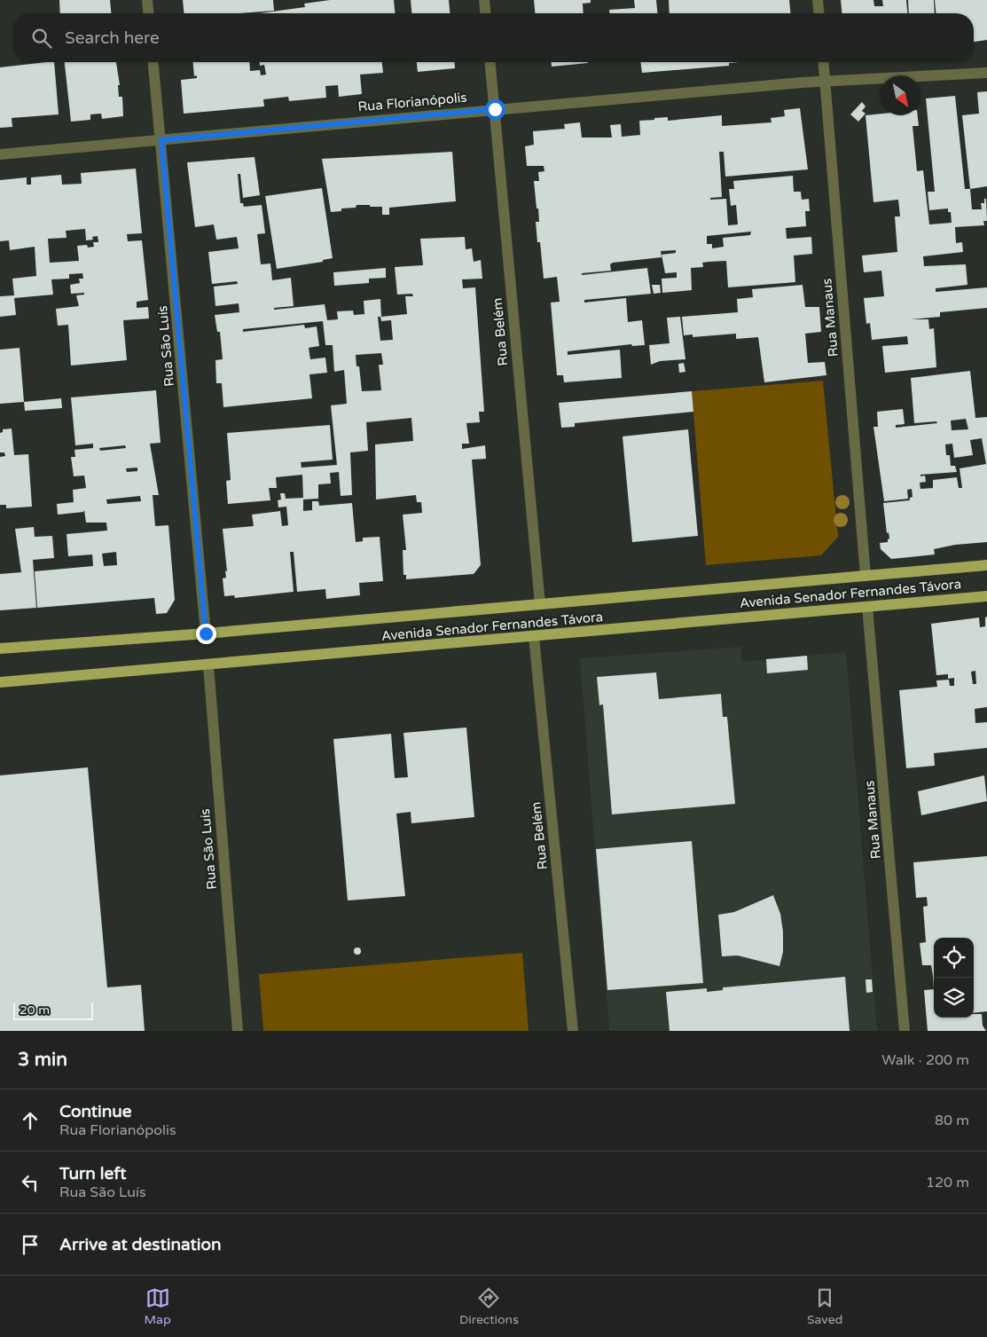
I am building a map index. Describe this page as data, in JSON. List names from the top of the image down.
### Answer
{
  "streets": {
    "main road": ["Avenida Senador Fernandes Távora"],
    "street": [
      "Rua Florianópolis",
      "Rua Manaus",
      "Rua Belém",
      "Rua São Luís"
    ]
  },
  "crossings": [
    ["Rua Florianópolis", "Rua Manaus"],
    ["Rua Florianópolis", "Rua Belém"],
    ["Rua Florianópolis", "Rua São Luís"],
    ["Rua Manaus", "Avenida Senador Fernandes Távora"],
    ["Rua Belém", "Avenida Senador Fernandes Távora"],
    ["Rua São Luís", "Avenida Senador Fernandes Távora"]
  ],
  "scale_bar": "20 m",
  "north": "bottom right",
  "page": {
    "search": "Search here",
    "scale": "20 m",
    "heading": ["3 min", "Walk · 200 m"],
    "list": [
      ["Continue", "Rua Florianópolis", "80 m"],
      ["Turn left", "Rua São Luís", "120 m"],
      "Arrive at destination"
    ],
    "nav": ["Map", "Directions", "Saved"]
  }
}
